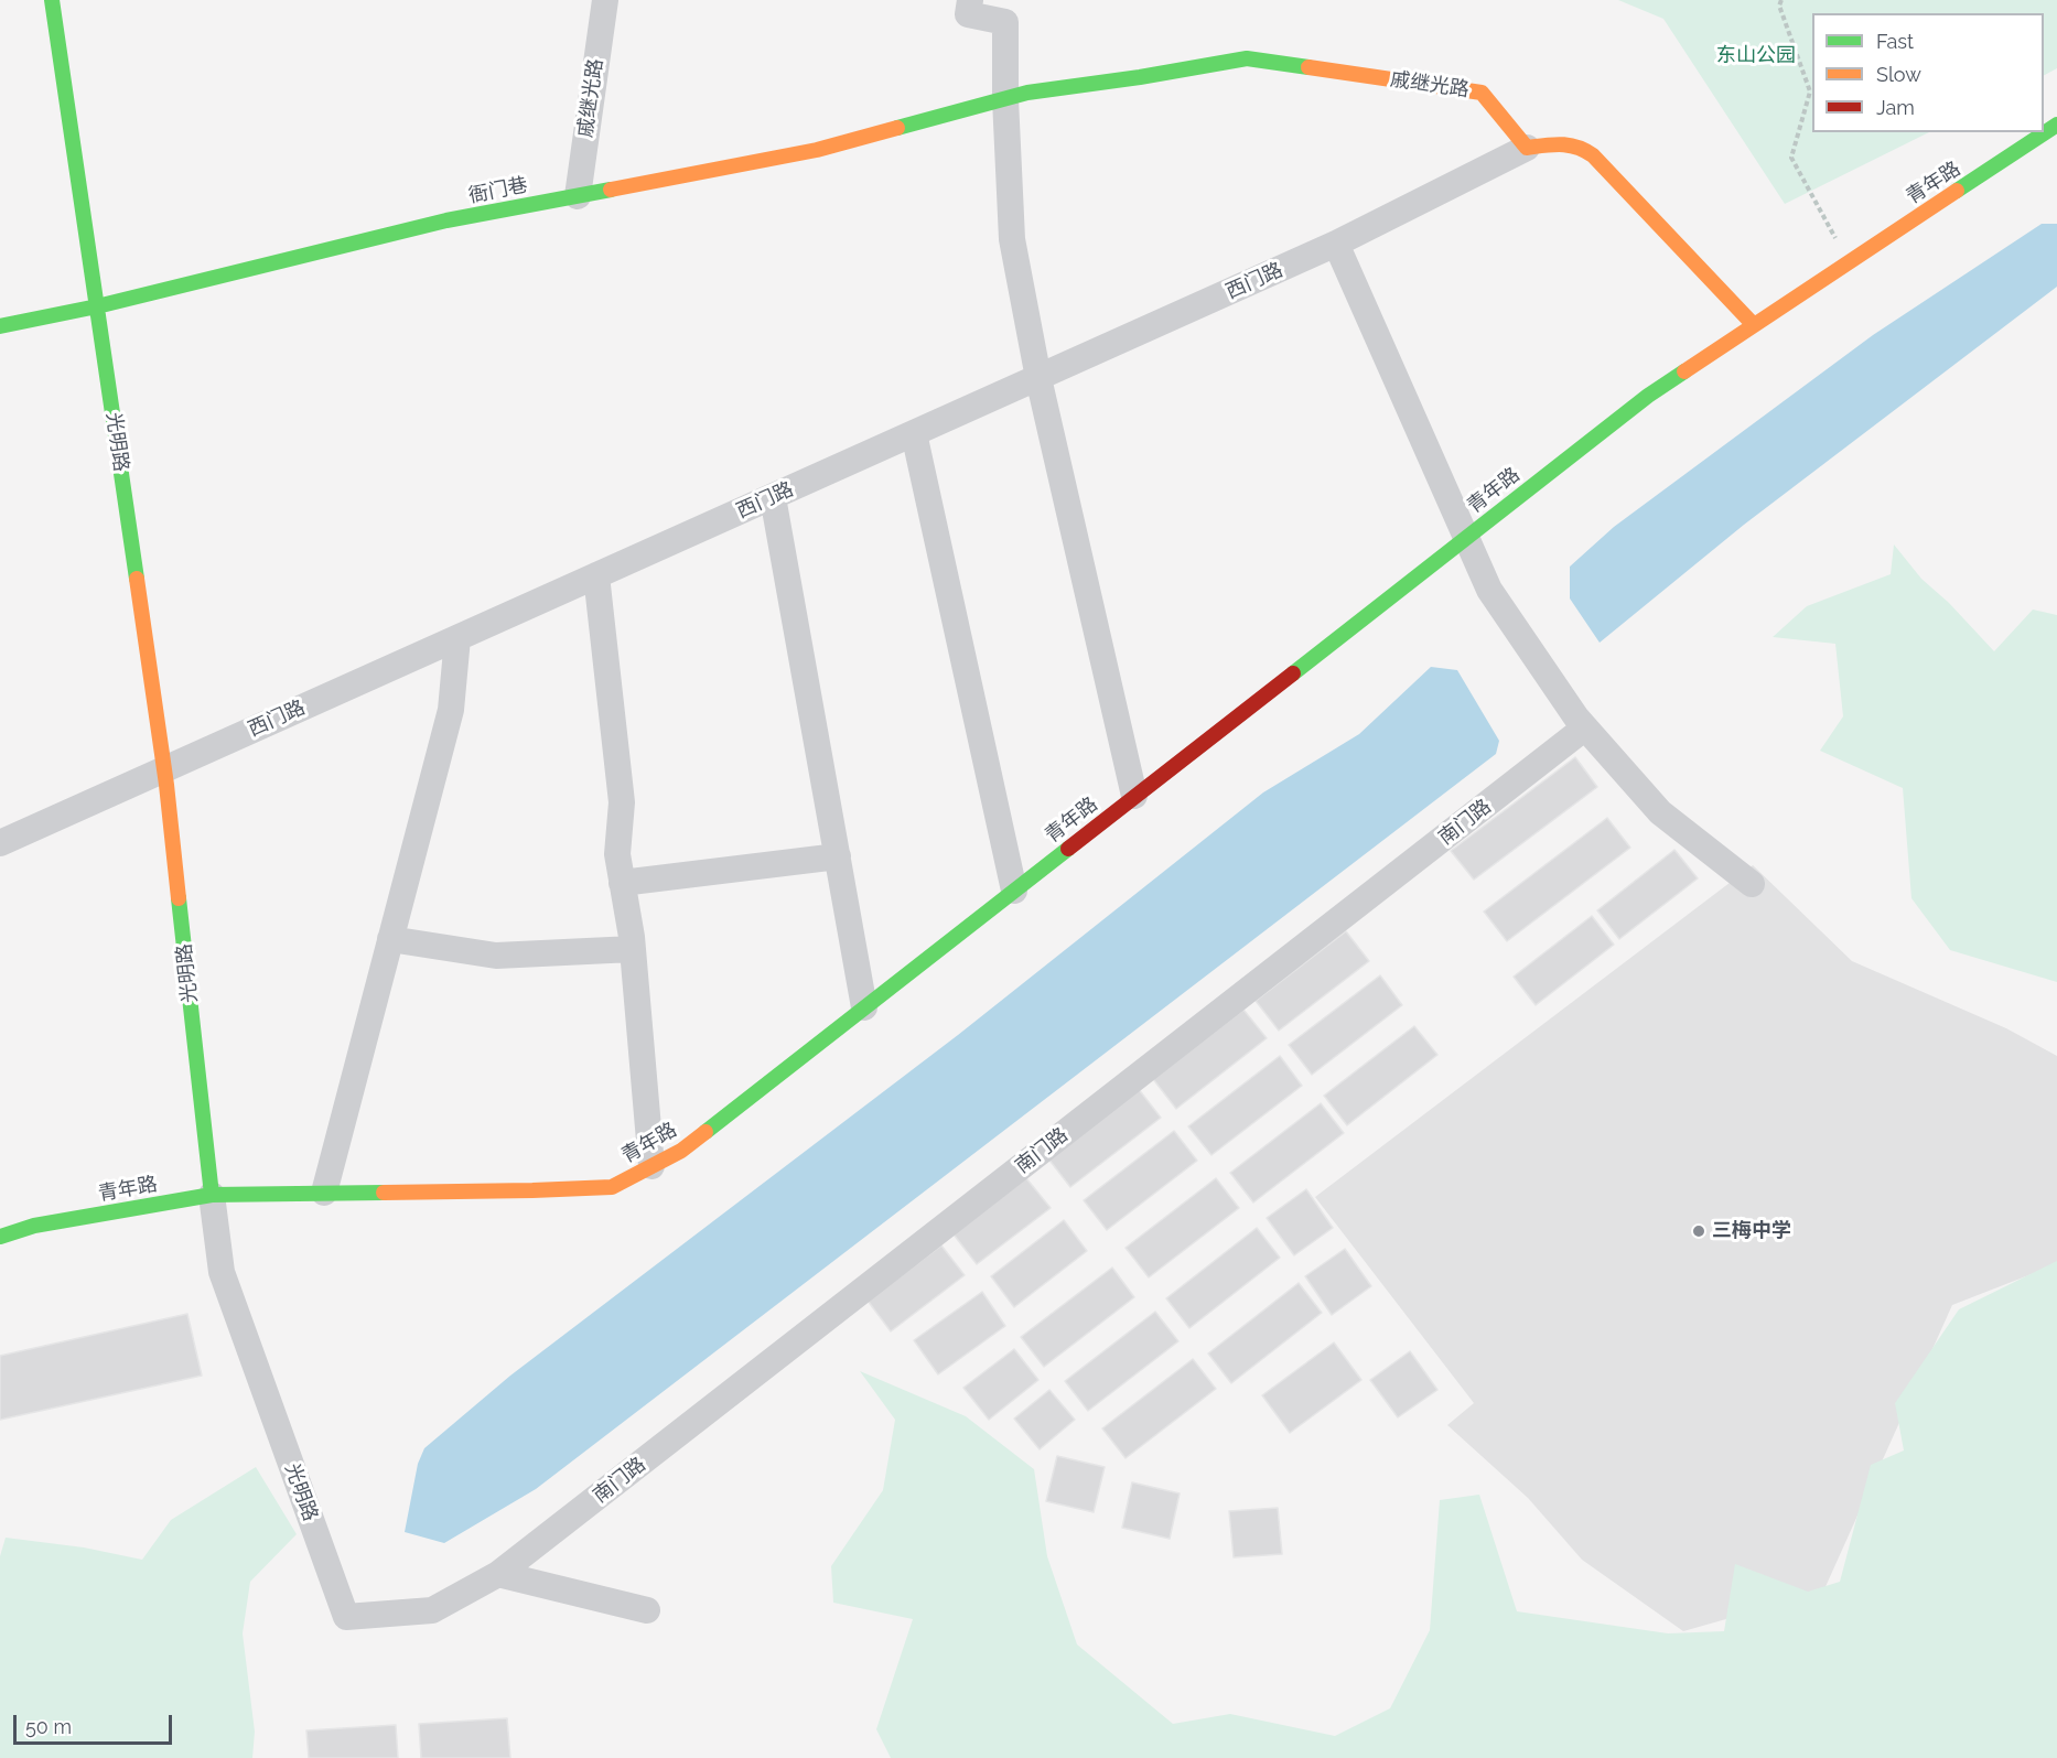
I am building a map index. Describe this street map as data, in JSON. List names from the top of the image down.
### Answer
{
  "streets": {
    "street": [
      "戚继光路",
      "青年路",
      "衙门巷",
      "西门路",
      "光明路",
      "南门路"
    ]
  },
  "crossings": [
    ["戚继光路", "衙门巷"],
    ["戚继光路", "西门路"],
    ["青年路", "光明路"],
    ["衙门巷", "光明路"],
    ["西门路", "光明路"],
    ["光明路", "南门路"]
  ],
  "parks": ["东山公园"],
  "places": ["三梅中学"],
  "legend": ["Fast", "Slow", "Jam"],
  "scale_bar": "50 m"
}
